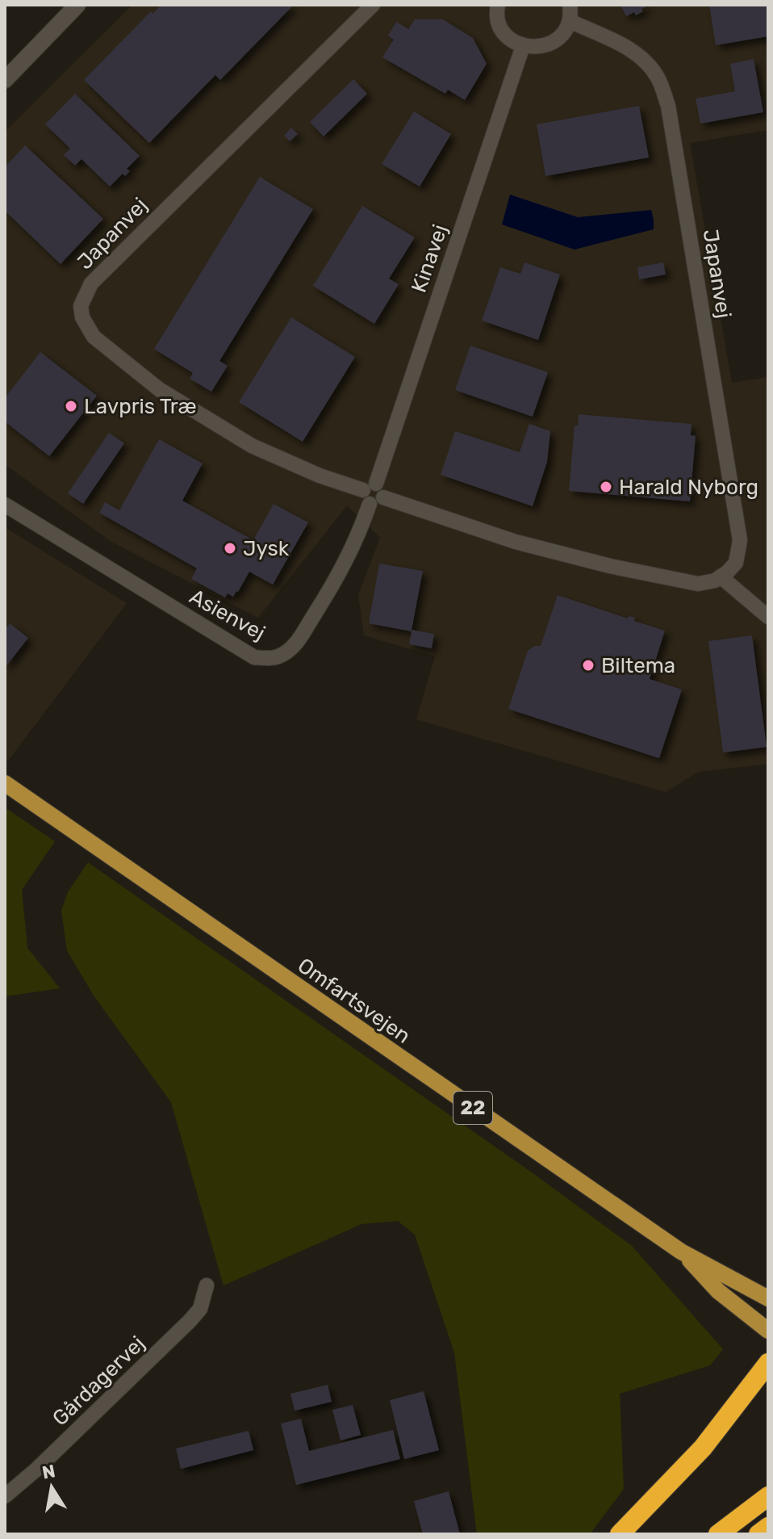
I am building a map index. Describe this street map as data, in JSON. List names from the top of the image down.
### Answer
{
  "streets": {
    "main road": ["Omfartsvejen", "22"],
    "street": [
      "Japanvej",
      "Kinavej",
      "Asienvej",
      "Gårdagervej"
    ]
  },
  "crossings": [
    ["Japanvej", "Kinavej"],
    ["Japanvej", "Asienvej"],
    ["Kinavej", "Asienvej"]
  ],
  "places": [
    "Lavpris Træ",
    "Harald Nyborg",
    "Jysk",
    "Biltema"
  ],
  "north": "top"
}
